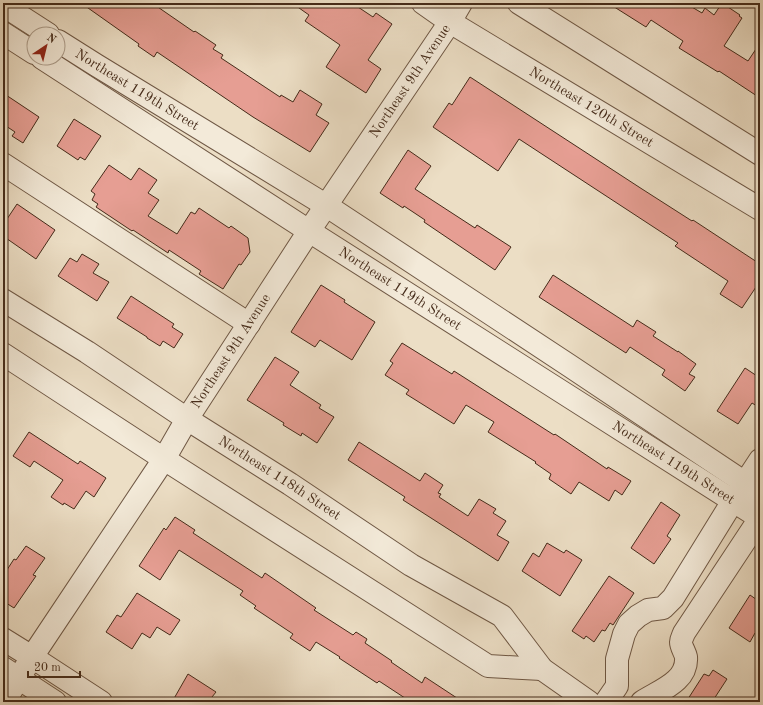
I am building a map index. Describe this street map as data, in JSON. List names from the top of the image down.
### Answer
{
  "streets": {
    "street": [
      "Northeast 9th Avenue",
      "Northeast 119th Street",
      "Northeast 120th Street",
      "Northeast 118th Street"
    ]
  },
  "crossings": [
    ["Northeast 9th Avenue", "Northeast 119th Street"],
    ["Northeast 9th Avenue", "Northeast 120th Street"],
    ["Northeast 9th Avenue", "Northeast 118th Street"]
  ],
  "scale_bar": "20 m",
  "north": "top right"
}
